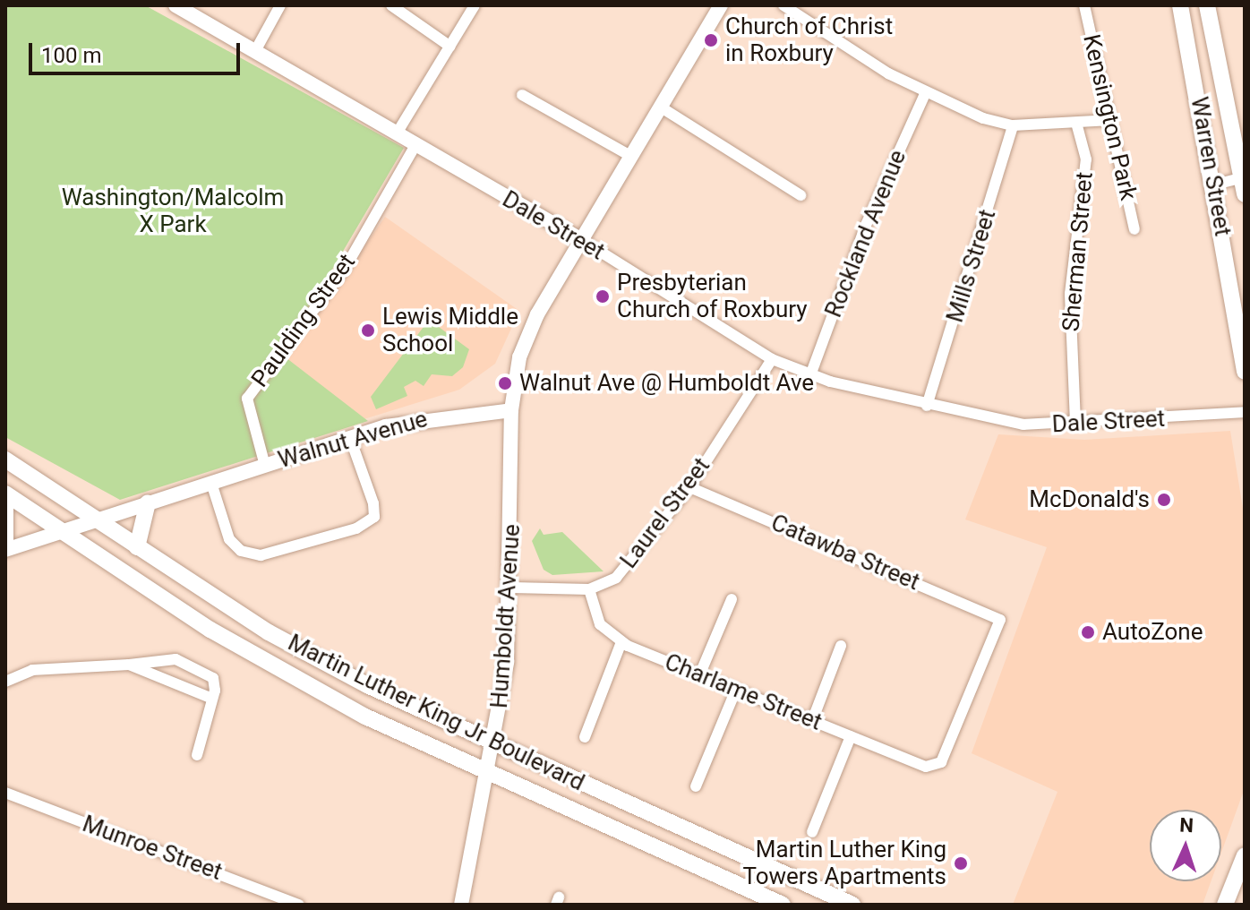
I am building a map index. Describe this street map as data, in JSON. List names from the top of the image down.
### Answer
{
  "streets": {
    "main road": ["Warren Street", "Martin Luther King Jr Boulevard"],
    "street": [
      "Kensington Park",
      "Dale Street",
      "Rockland Avenue",
      "Sherman Street",
      "Mills Street",
      "Paulding Street",
      "Walnut Avenue",
      "Laurel Street",
      "Catawba Street",
      "Humboldt Avenue",
      "Charlame Street",
      "Munroe Street"
    ]
  },
  "crossings": [
    ["Dale Street", "Rockland Avenue"],
    ["Dale Street", "Sherman Street"],
    ["Dale Street", "Mills Street"],
    ["Dale Street", "Paulding Street"],
    ["Dale Street", "Laurel Street"],
    ["Paulding Street", "Walnut Avenue"],
    ["Walnut Avenue", "Humboldt Avenue"],
    ["Walnut Avenue", "Martin Luther King Jr Boulevard"],
    ["Laurel Street", "Catawba Street"],
    ["Laurel Street", "Humboldt Avenue"],
    ["Laurel Street", "Charlame Street"],
    ["Catawba Street", "Charlame Street"],
    ["Humboldt Avenue", "Martin Luther King Jr Boulevard"]
  ],
  "parks": ["Washington/Malcolm X Park"],
  "places": [
    "Church of Christ in Roxbury",
    "Presbyterian Church of Roxbury",
    "Lewis Middle School",
    "Walnut Ave @ Humboldt Ave",
    "McDonald's",
    "AutoZone",
    "Martin Luther King Towers Apartments"
  ],
  "scale_bar": "100 m",
  "north": "top"
}
